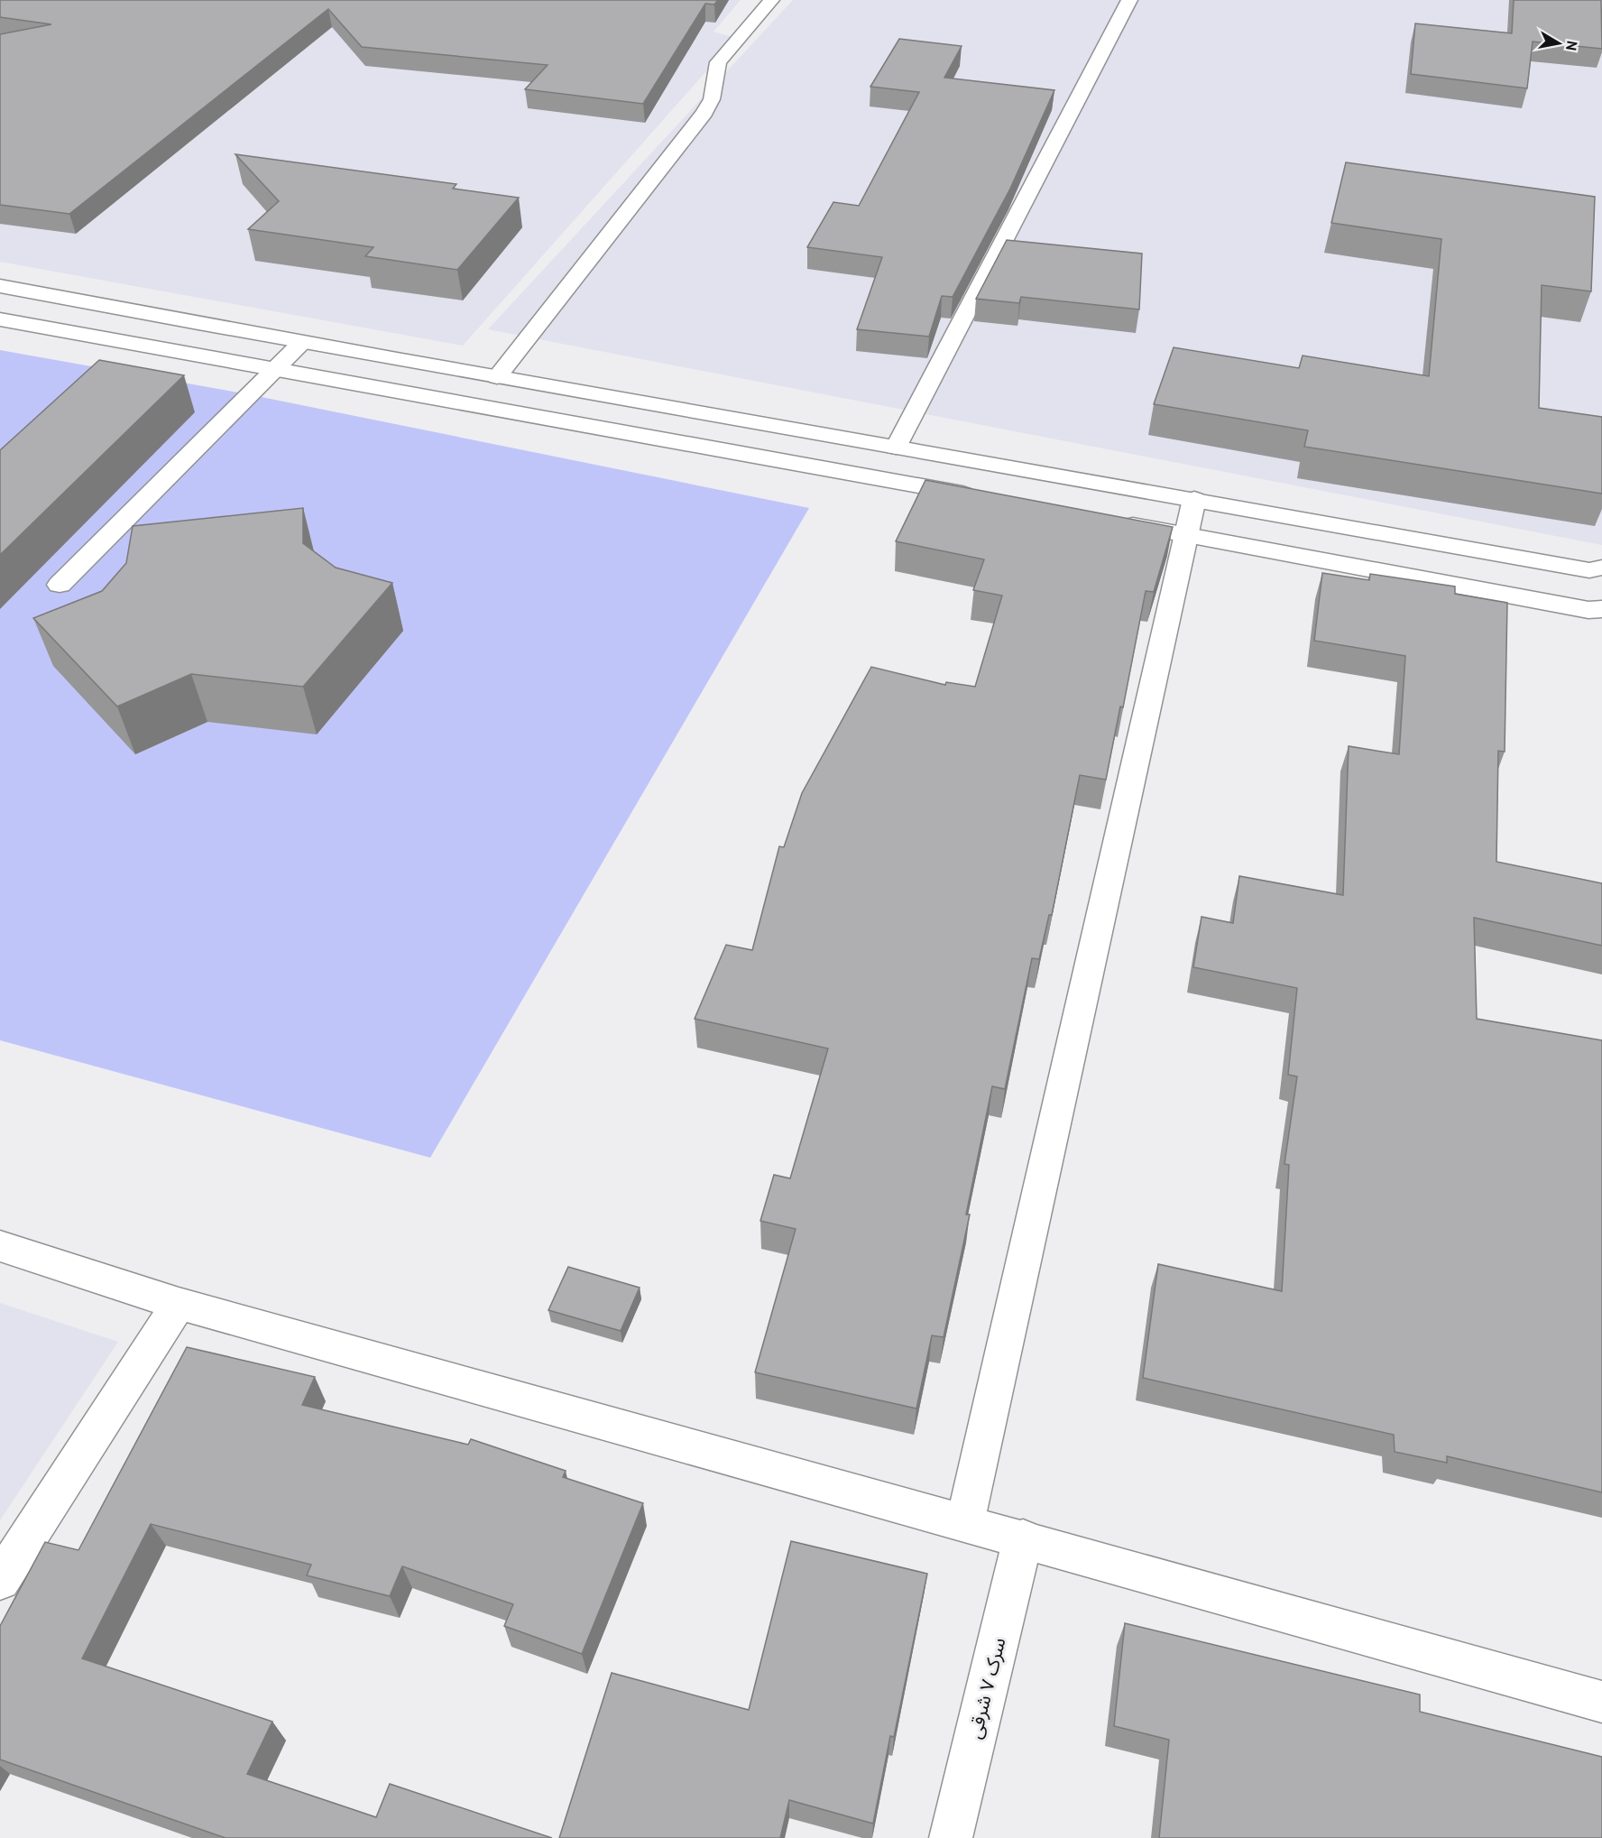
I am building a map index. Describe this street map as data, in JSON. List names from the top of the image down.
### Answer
{
  "streets": {
    "street": ["سرک ۷ شرقی"]
  },
  "north": "right"
}
